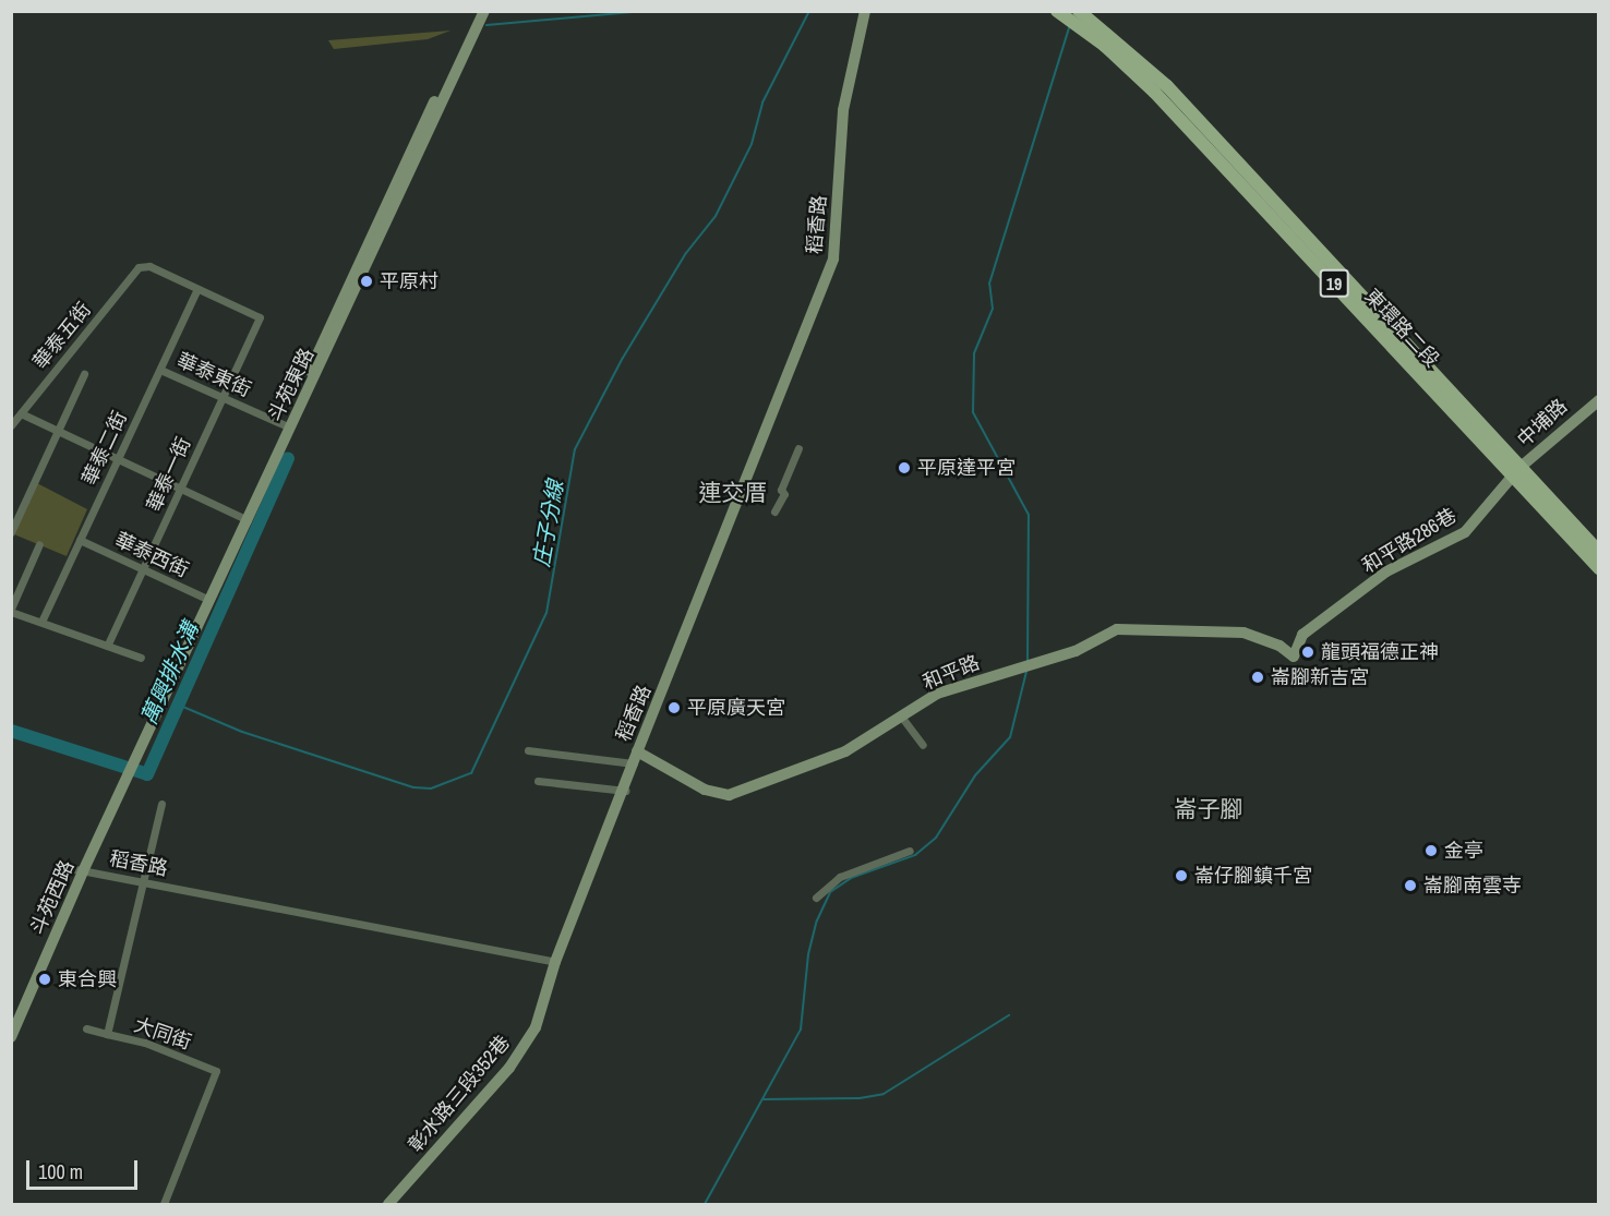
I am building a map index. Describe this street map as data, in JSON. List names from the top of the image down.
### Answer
{
  "streets": {
    "main road": ["19", "東環路二段"],
    "street": [
      "稻香路",
      "華泰五街",
      "華泰東街",
      "斗苑東路",
      "中埔路",
      "華泰二街",
      "華泰一街",
      "和平路286巷",
      "華泰西街",
      "和平路",
      "斗苑西路",
      "大同街",
      "彰水路三段352巷"
    ]
  },
  "crossings": [
    ["稻香路", "和平路"],
    ["稻香路", "斗苑西路"],
    ["稻香路", "大同街"],
    ["稻香路", "彰水路三段352巷"],
    ["東環路二段", "中埔路"],
    ["東環路二段", "和平路286巷"],
    ["華泰五街", "華泰二街"],
    ["華泰五街", "華泰一街"],
    ["華泰東街", "斗苑東路"],
    ["華泰東街", "華泰二街"],
    ["華泰東街", "華泰一街"],
    ["斗苑東路", "華泰西街"],
    ["斗苑東路", "斗苑西路"],
    ["中埔路", "和平路286巷"],
    ["華泰二街", "華泰一街"],
    ["華泰二街", "華泰西街"],
    ["華泰一街", "華泰西街"],
    ["和平路286巷", "和平路"]
  ],
  "districts": ["連交厝", "崙子腳"],
  "water": ["庄子分線", "萬興排水溝"],
  "places": [
    "平原村",
    "平原達平宮",
    "龍頭福德正神",
    "崙腳新吉宮",
    "平原廣天宮",
    "金亭",
    "崙仔腳鎮千宮",
    "崙腳南雲寺",
    "東合興"
  ],
  "scale_bar": "100 m"
}
